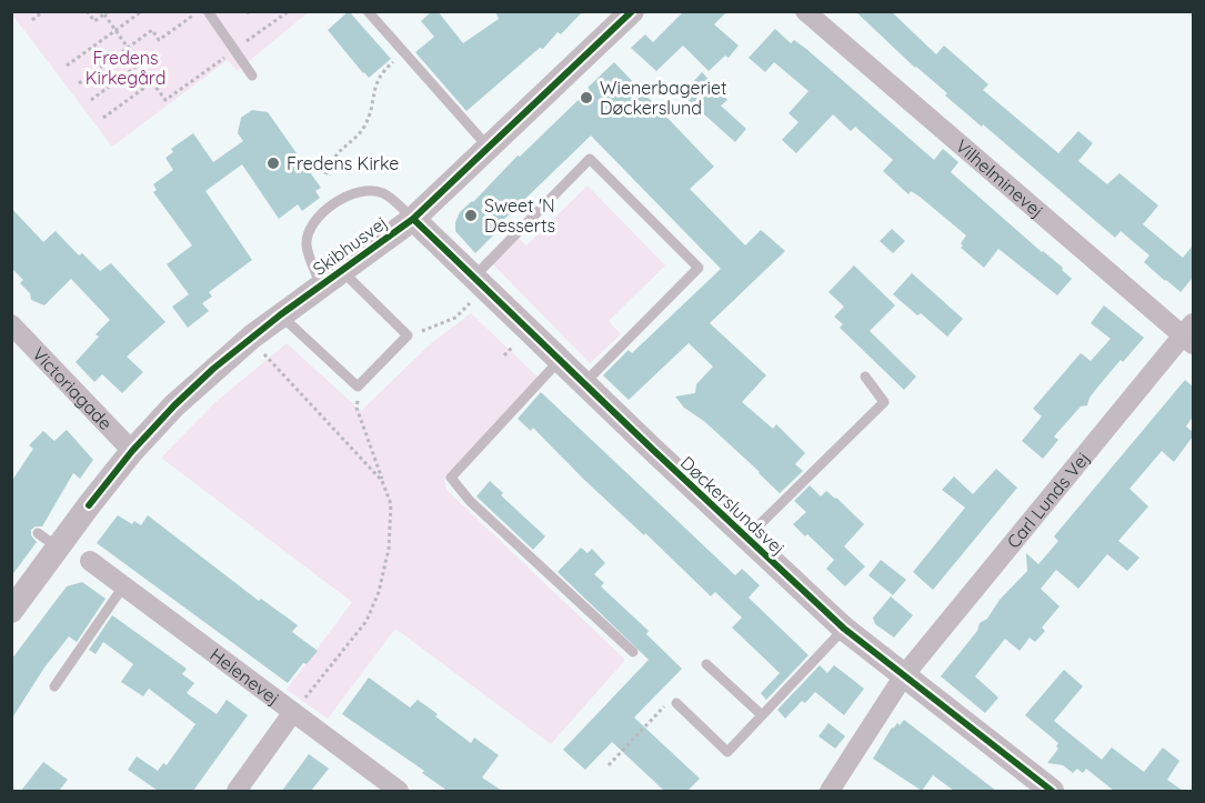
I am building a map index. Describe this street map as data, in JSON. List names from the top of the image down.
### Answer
{
  "streets": {
    "street": [
      "Vilhelminevej",
      "Skibhusvej",
      "Victoriagade",
      "Carl Lunds Vej",
      "Døckerslundsvej",
      "Helenevej"
    ]
  },
  "crossings": [
    ["Vilhelminevej", "Carl Lunds Vej"],
    ["Skibhusvej", "Victoriagade"],
    ["Skibhusvej", "Døckerslundsvej"],
    ["Carl Lunds Vej", "Døckerslundsvej"]
  ],
  "parks": ["Fredens Kirkegård"],
  "places": ["Wienerbageriet Døckerslund", "Fredens Kirke", "Sweet 'N Desserts"]
}
